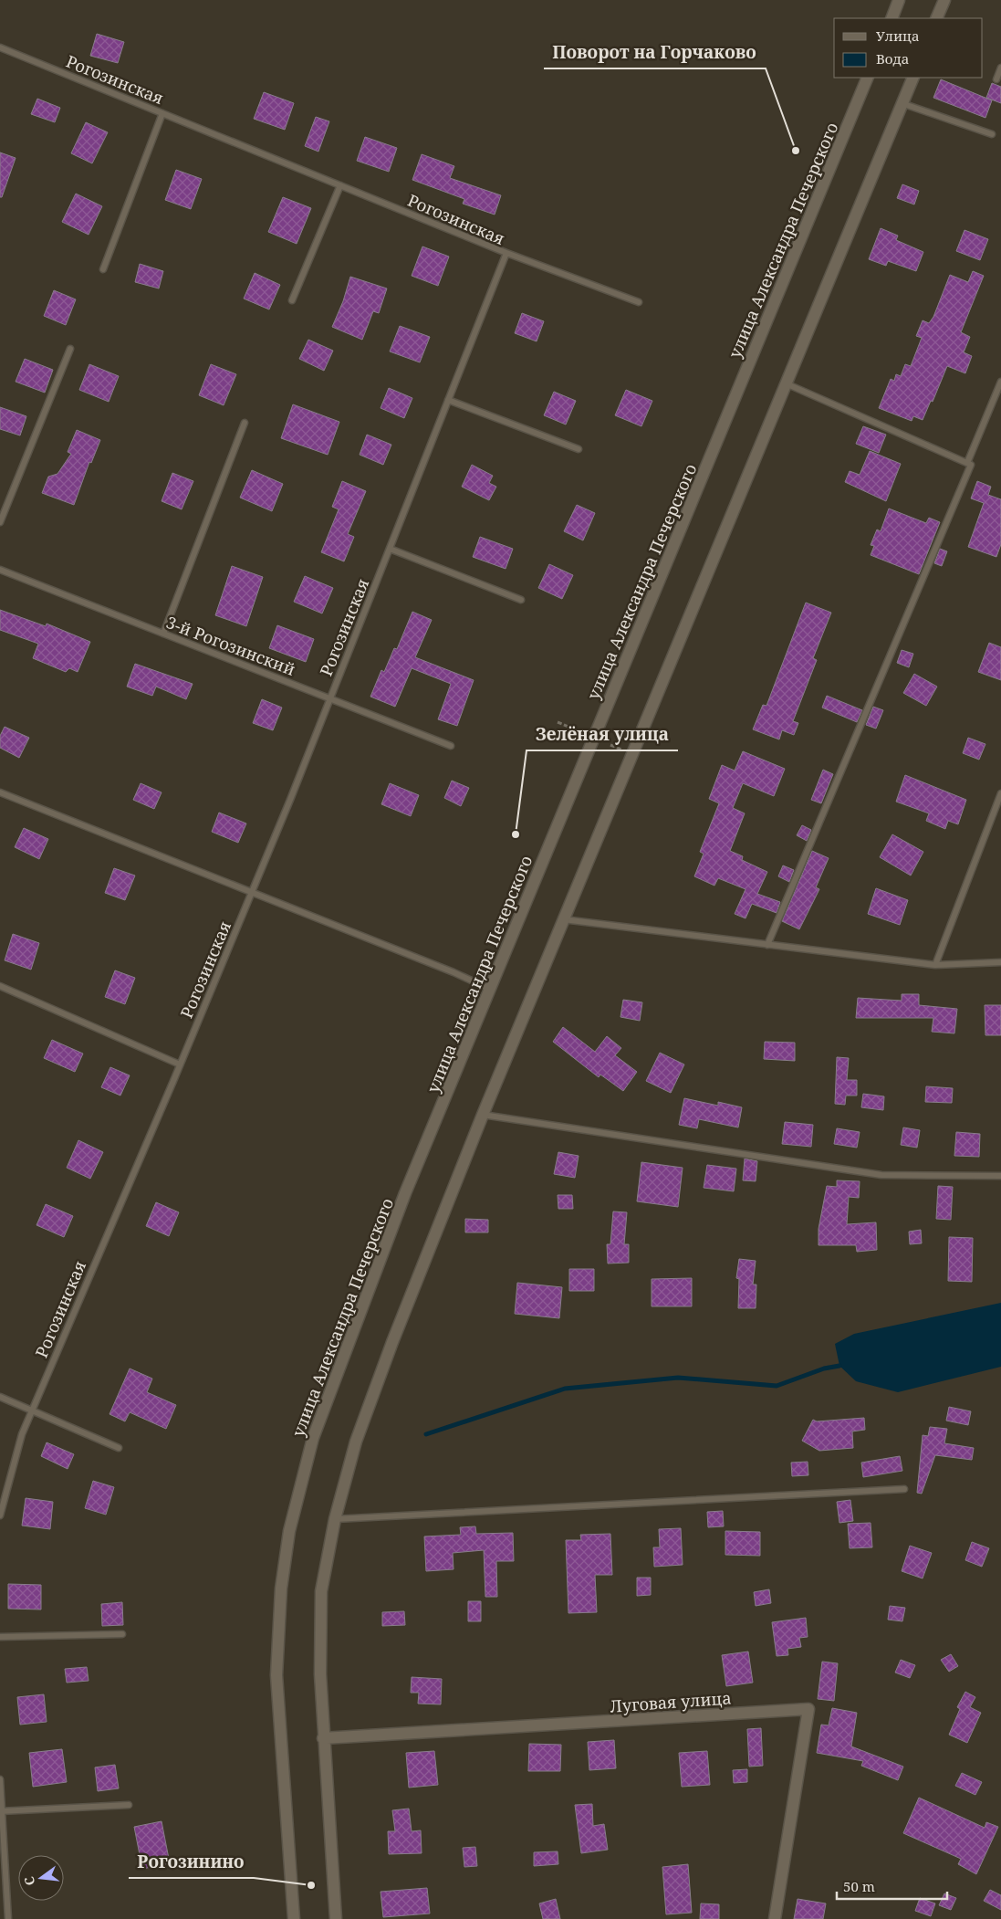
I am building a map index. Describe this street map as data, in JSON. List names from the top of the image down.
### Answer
{
  "streets": {
    "street": ["улица Александра Печерского", "Луговая улица"],
    "lane": ["Рогозинская", "3-й Рогозинский"]
  },
  "crossings": [
    ["Рогозинская", "3-й Рогозинский"]
  ],
  "places": ["Поворот на Горчаково", "Зелёная улица", "Рогозинино"],
  "legend": ["Улица", "Вода"],
  "scale_bar": "50 m",
  "north": "left"
}
